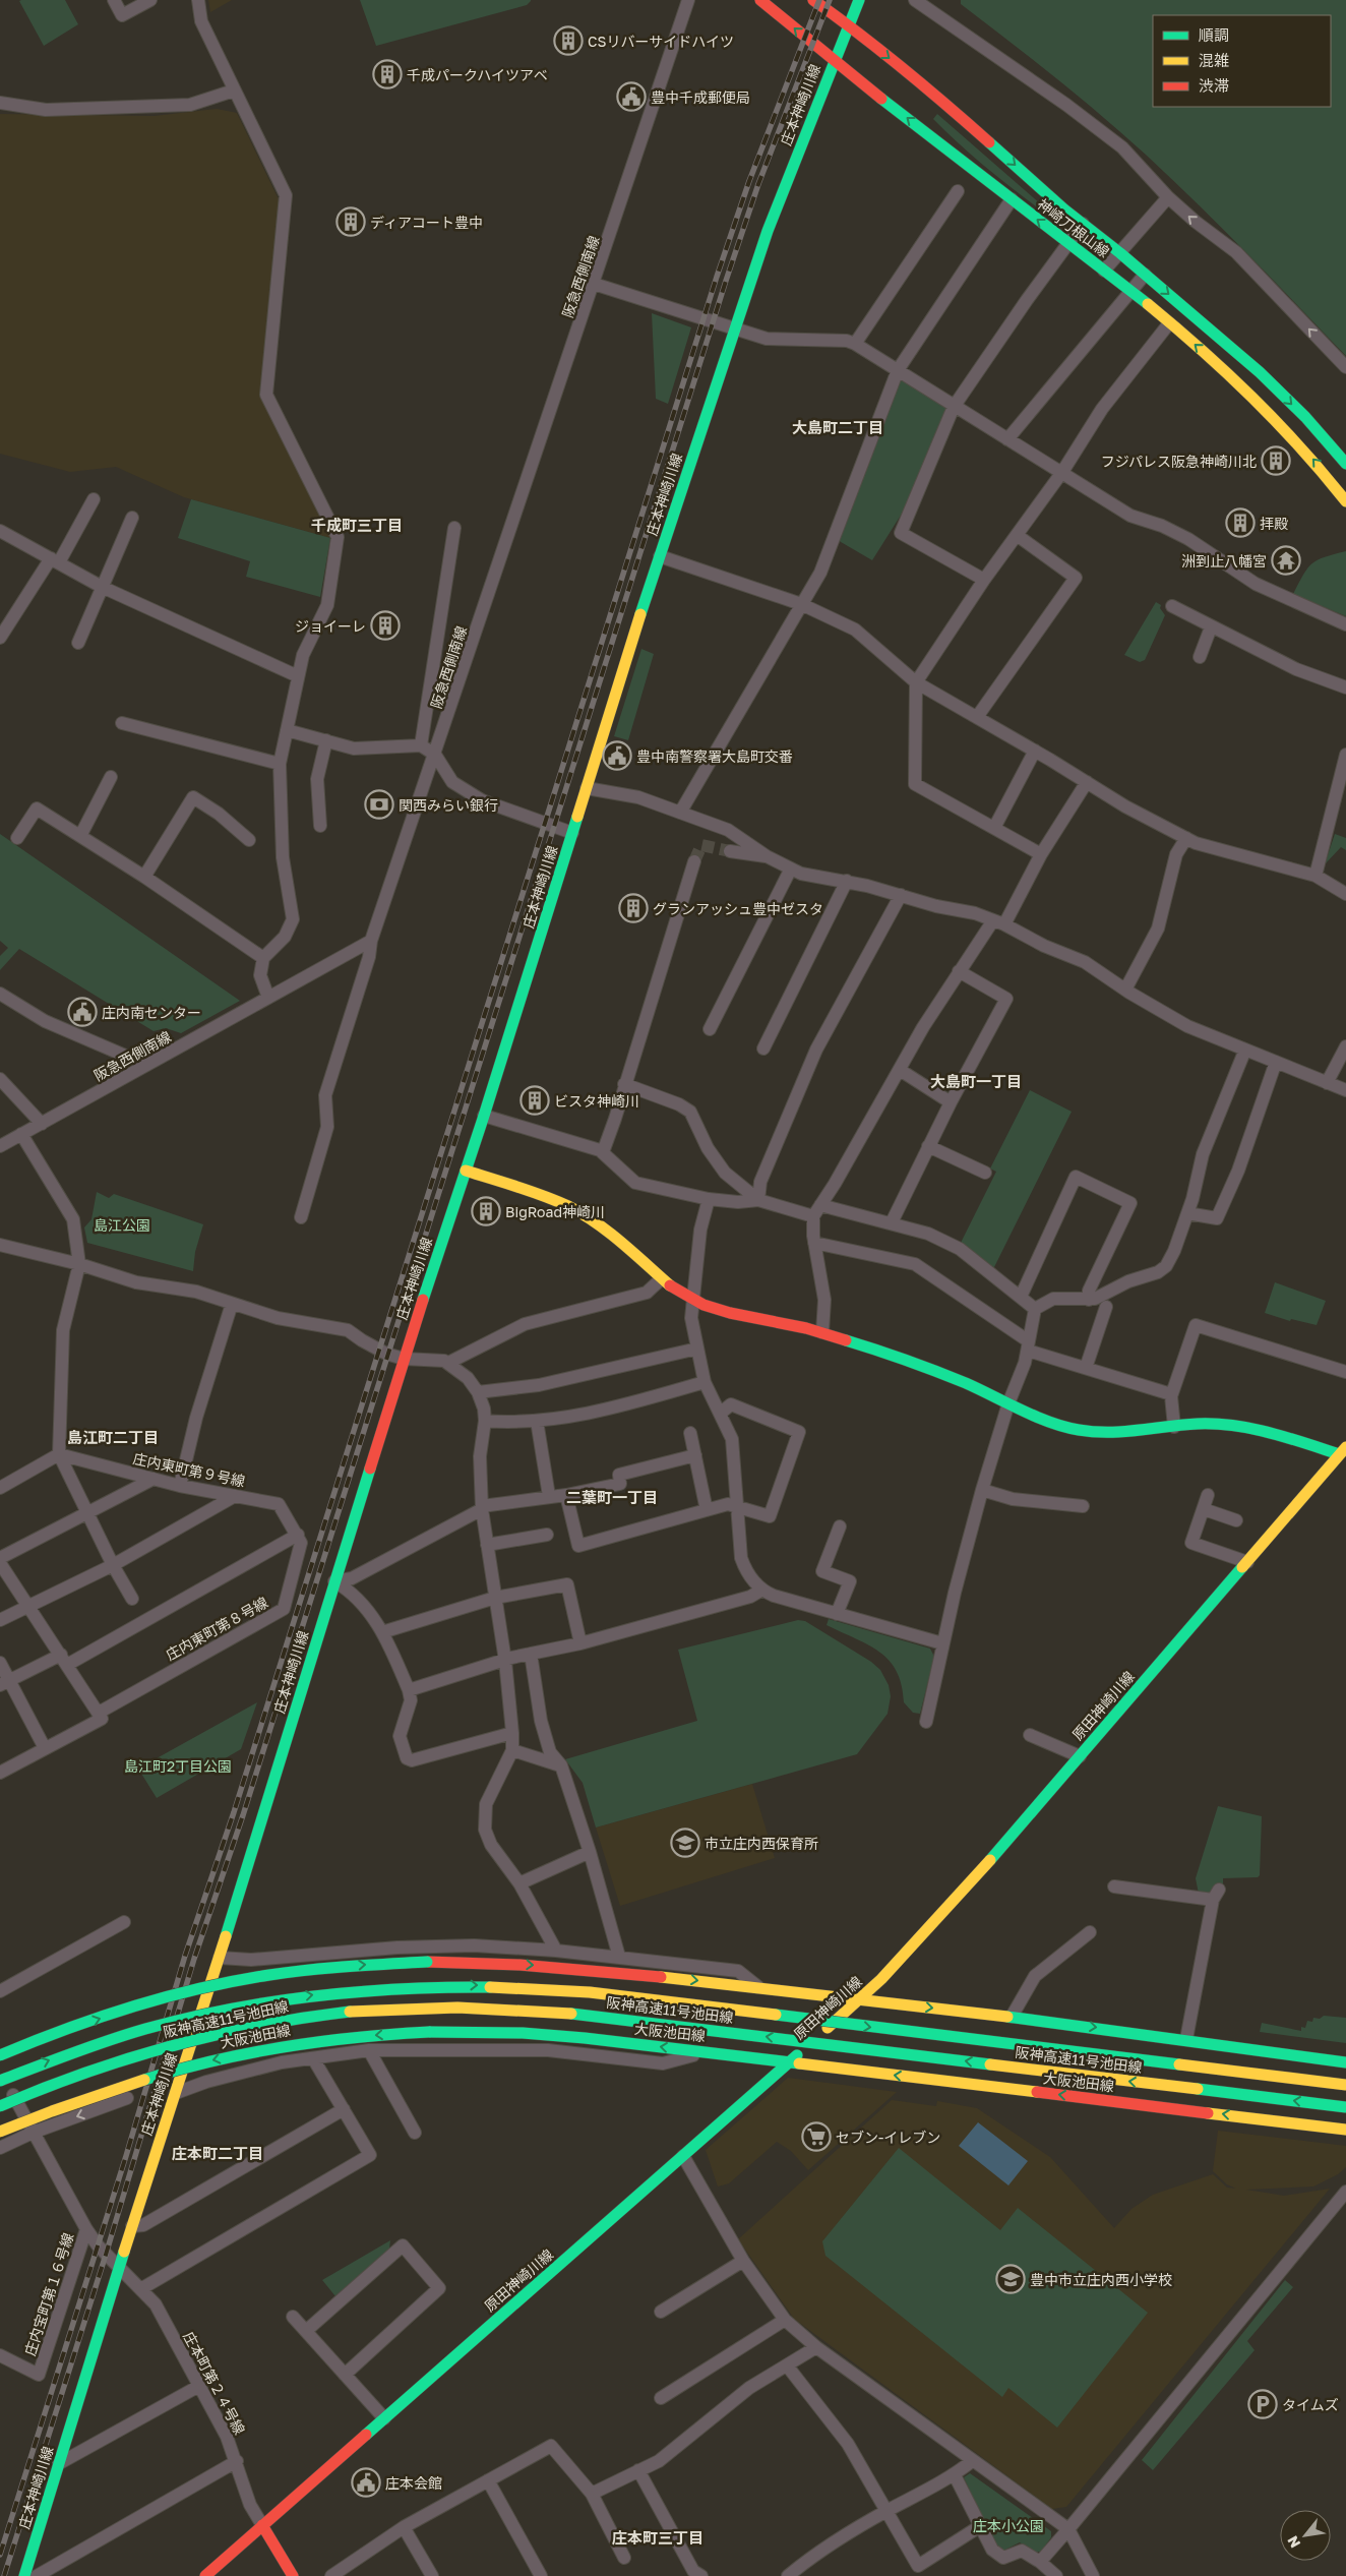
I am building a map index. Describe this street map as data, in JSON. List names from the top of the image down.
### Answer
{
  "streets": {
    "main road": [
      "庄本神崎川線",
      "神崎刀根山線",
      "原田神崎川線",
      "阪神高速11号池田線",
      "大阪池田線"
    ],
    "street": [
      "阪急西側南線",
      "庄内東町第９号線",
      "庄内東町第８号線",
      "庄内宝町第１６号線",
      "庄本町第２４号線"
    ]
  },
  "crossings": [
    ["庄本神崎川線", "神崎刀根山線"],
    ["庄本神崎川線", "庄本町第２４号線"],
    ["庄内東町第９号線", "庄内東町第８号線"],
    ["原田神崎川線", "大阪池田線"],
    ["原田神崎川線", "庄本町第２４号線"],
    ["庄内宝町第１６号線", "庄本町第２４号線"]
  ],
  "districts": [
    "大島町二丁目",
    "千成町三丁目",
    "大島町一丁目",
    "島江町二丁目",
    "二葉町一丁目",
    "庄本町二丁目",
    "庄本町三丁目"
  ],
  "parks": ["島江公園", "島江町2丁目公園", "庄本小公園"],
  "places": {
    "building": [
      "CSリバーサイドハイツ",
      "千成パークハイツアベ",
      "ディアコート豊中",
      "フジパレス阪急神崎川北",
      "拝殿",
      "ジョイーレ",
      "グランアッシュ豊中ゼスタ",
      "ビスタ神崎川",
      "BigRoad神崎川"
    ],
    "public building": [
      "豊中千成郵便局",
      "豊中南警察署大島町交番",
      "庄内南センター",
      "庄本会館"
    ],
    "temple": ["洲到止八幡宮"],
    "bank": ["関西みらい銀行"],
    "school or university": ["市立庄内西保育所", "豊中市立庄内西小学校"],
    "supermarket": ["セブン-イレブン"],
    "parking": ["タイムズ"]
  },
  "legend": ["順調", "混雑", "渋滞"],
  "north": "bottom left"
}
